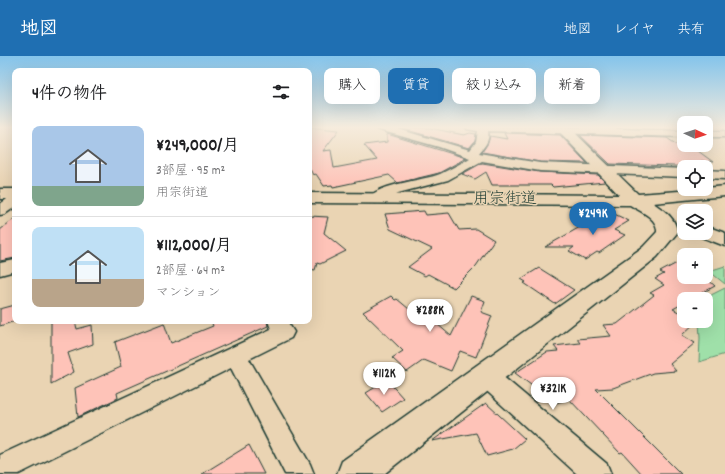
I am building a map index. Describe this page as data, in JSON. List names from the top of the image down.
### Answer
{
  "streets": {
    "street": ["用宗街道"]
  },
  "north": "right",
  "page": {
    "header": "地図",
    "nav": ["地図", "レイヤ", "共有"],
    "chip": [
      "購入",
      "賃貸",
      "絞り込み",
      "新着"
    ],
    "heading": "4件の物件",
    "map_buttons": ["+", "−"],
    "list": [
      {
        "name": "¥249,000/月",
        "note": "3部屋 · 95 m² · 用宗街道"
      },
      {
        "name": "¥112,000/月",
        "note": "2部屋 · 64 m² · マンション"
      }
    ],
    "price": [
      "¥249K",
      "¥288K",
      "¥112K",
      "¥321K"
    ]
  }
}
